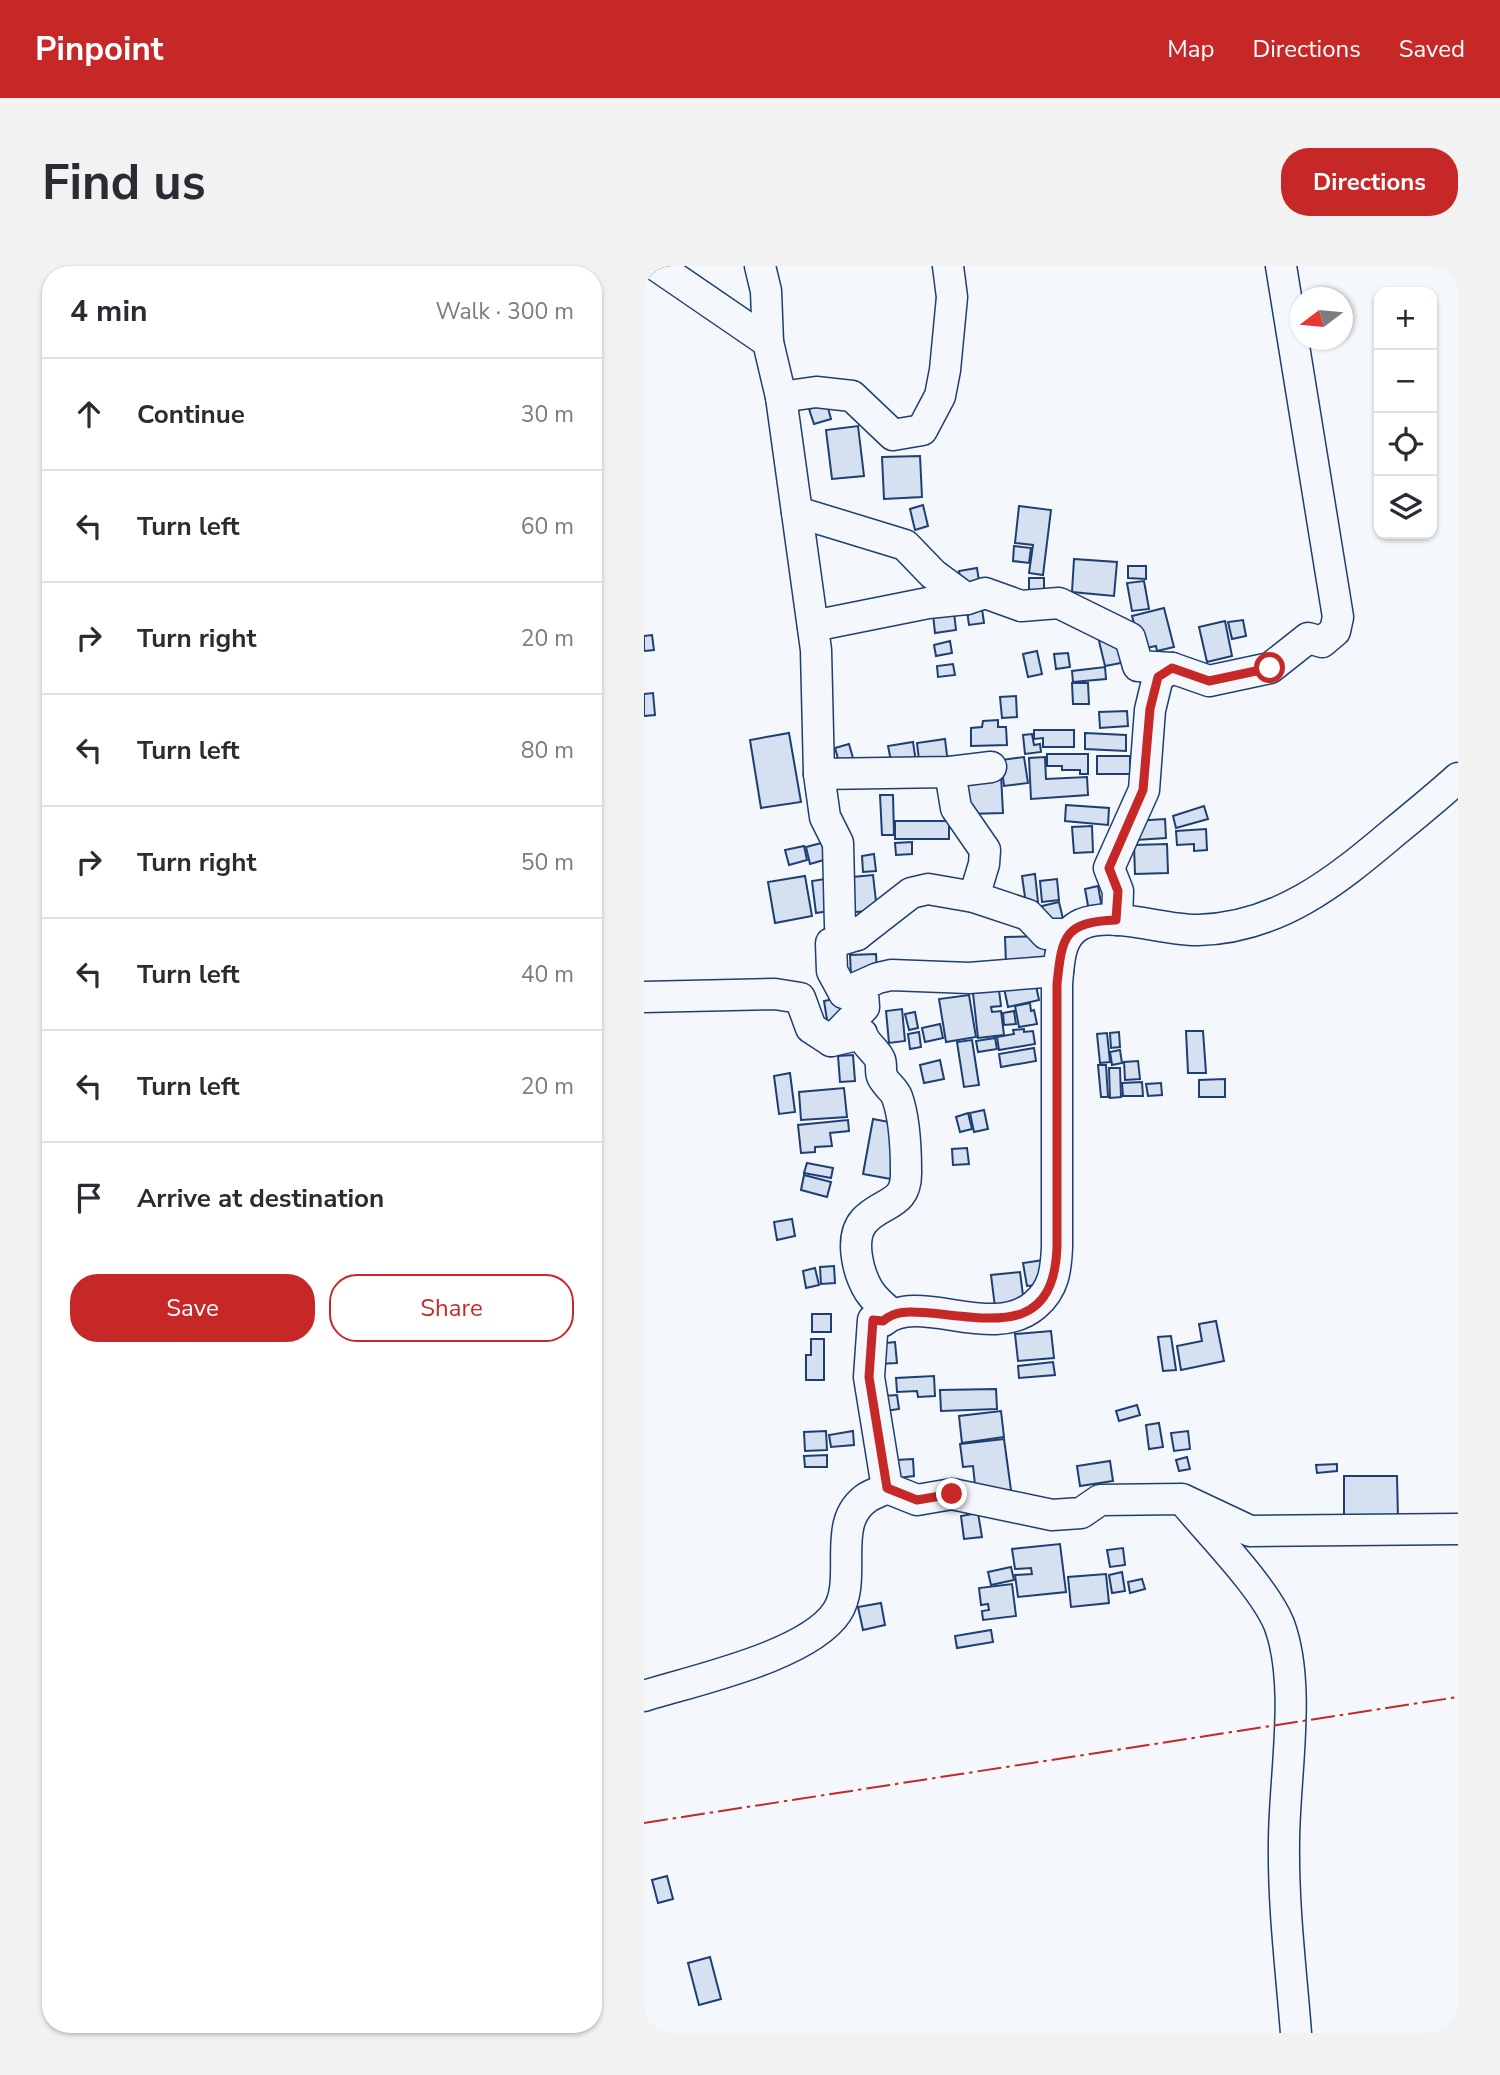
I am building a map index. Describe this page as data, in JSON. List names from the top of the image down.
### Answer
{
  "north": "left",
  "page": {
    "header": "Pinpoint",
    "nav": ["Map", "Directions", "Saved"],
    "buttons": [
      "Directions",
      ["Save", "Share"]
    ],
    "title": "Find us",
    "heading": ["4 min", "Walk · 300 m"],
    "map_buttons": ["+", "−"],
    "list": [
      ["Continue", "30 m"],
      ["Turn left", "60 m"],
      ["Turn right", "20 m"],
      ["Turn left", "80 m"],
      ["Turn right", "50 m"],
      ["Turn left", "40 m"],
      ["Turn left", "20 m"],
      "Arrive at destination"
    ]
  }
}
